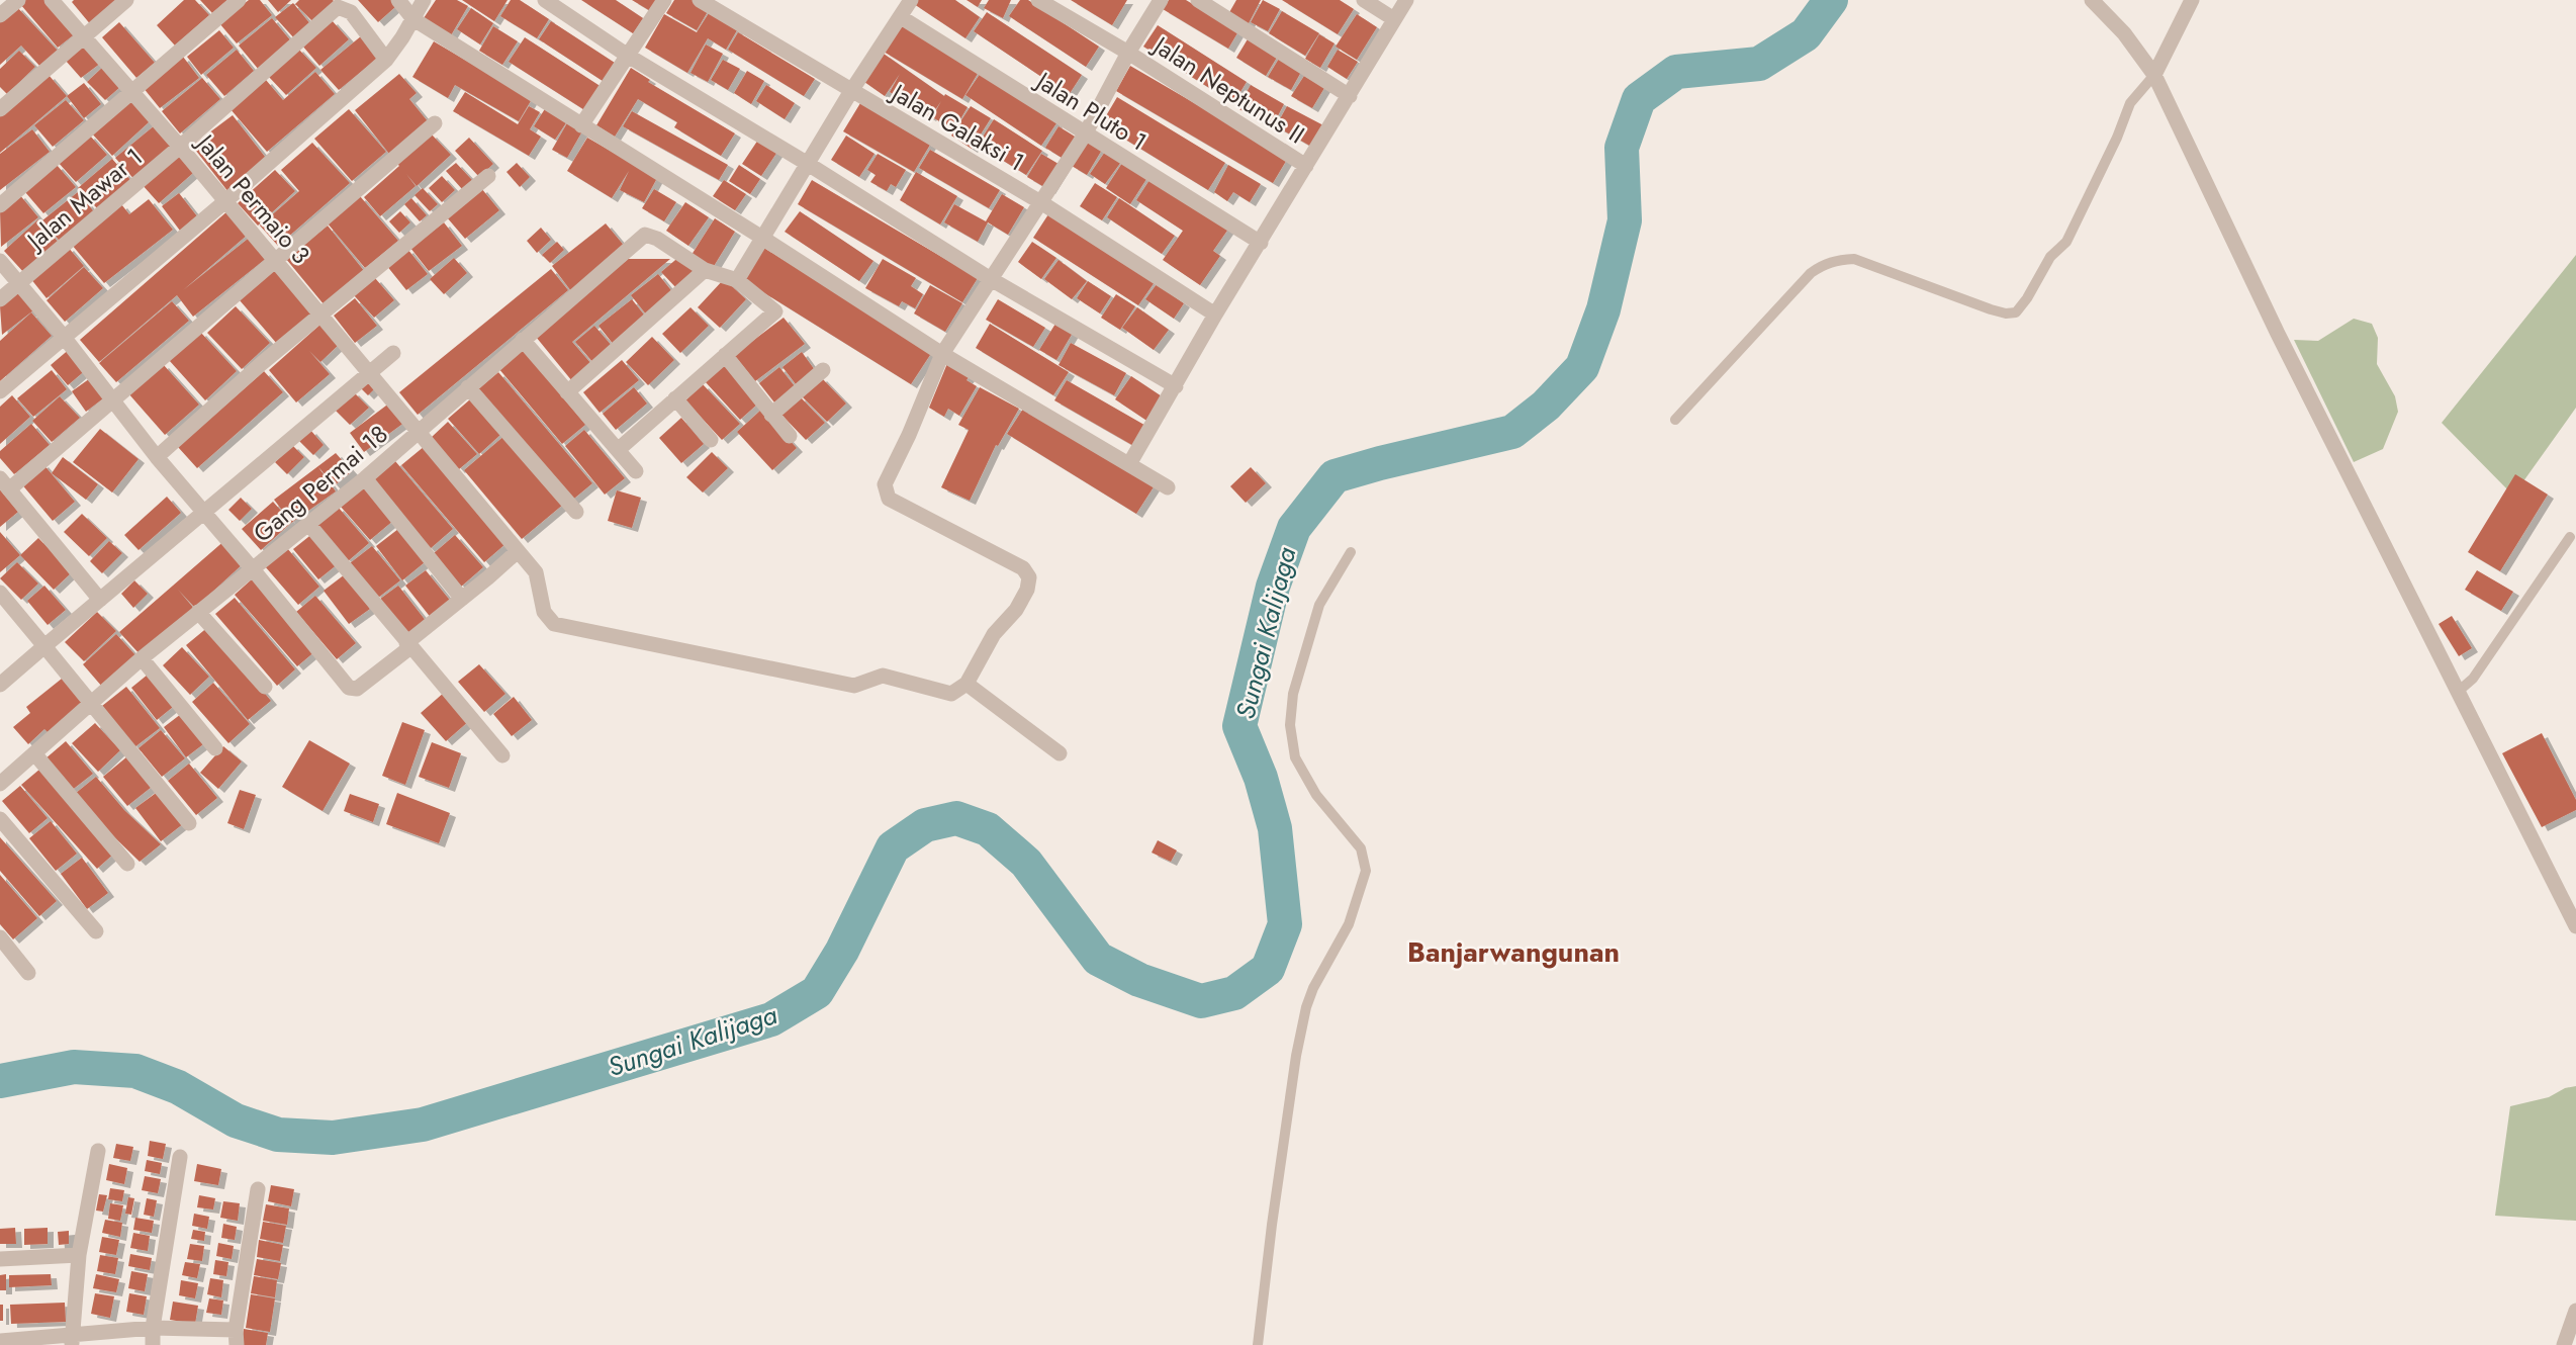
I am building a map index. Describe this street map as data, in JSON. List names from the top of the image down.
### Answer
{
  "streets": {
    "street": [
      "Jalan Neptunus II",
      "Jalan Pluto 1",
      "Jalan Galaksi 1",
      "Jalan Mawar 1",
      "Jalan Permaio 3",
      "Gang Permai 18"
    ]
  },
  "crossings": [
    ["Jalan Mawar 1", "Jalan Permaio 3"],
    ["Jalan Permaio 3", "Gang Permai 18"]
  ],
  "districts": ["Banjarwangunan"],
  "water": ["Sungai Kalijaga"]
}
